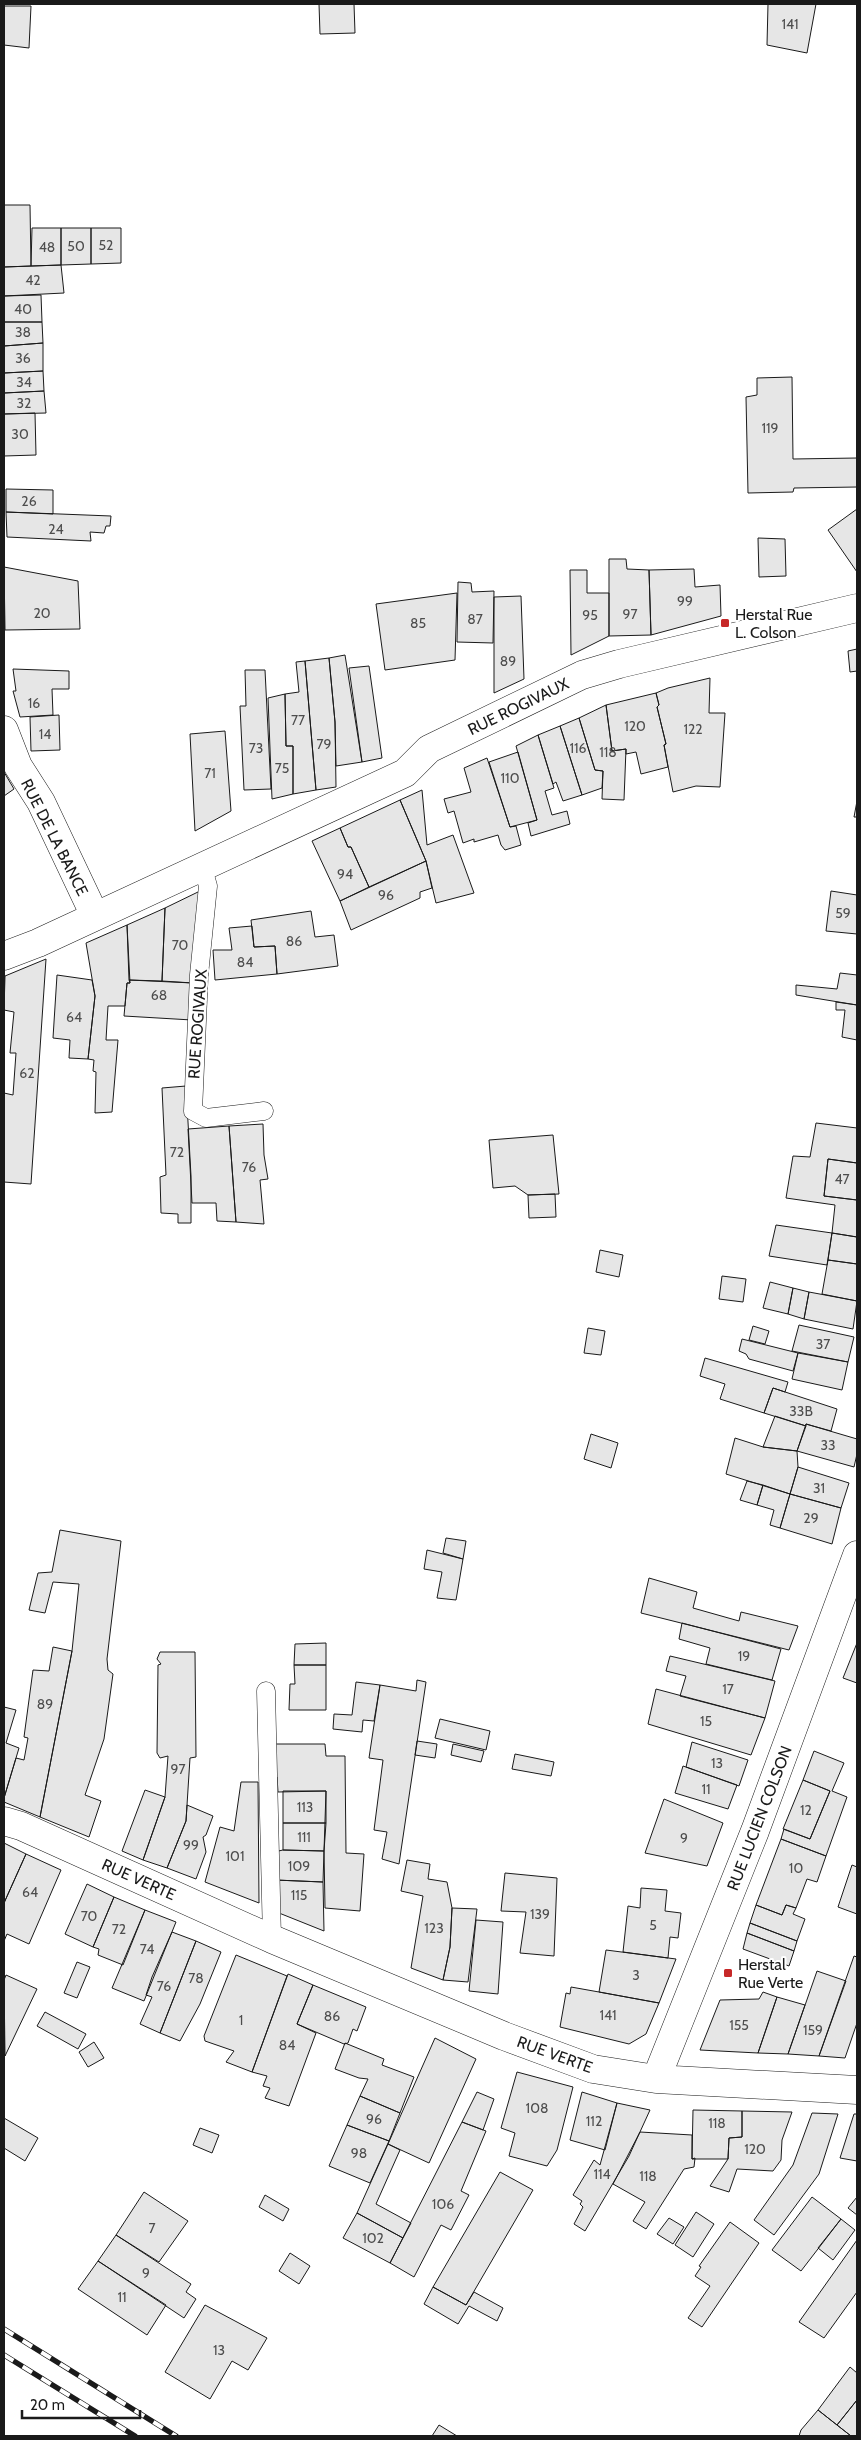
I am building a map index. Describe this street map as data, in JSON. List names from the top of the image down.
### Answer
{
  "streets": {
    "street": [
      "RUE ROGIVAUX",
      "RUE DE LA BANCE",
      "RUE LUCIEN COLSON",
      "RUE VERTE"
    ]
  },
  "crossings": [
    ["RUE ROGIVAUX", "RUE DE LA BANCE"],
    ["RUE LUCIEN COLSON", "RUE VERTE"]
  ],
  "places": {
    "transit": ["Herstal Rue L. Colson", "Herstal Rue Verte"]
  },
  "house_numbers": [
    "141",
    "52",
    "50",
    "48",
    "42",
    "40",
    "38",
    "36",
    "34",
    "32",
    "119",
    "30",
    "26",
    "24",
    "99",
    "20",
    "97",
    "95",
    "87",
    "85",
    "89",
    "16",
    "77",
    "120",
    "122",
    "14",
    "79",
    "73",
    "116",
    "118",
    "75",
    "71",
    "110",
    "94",
    "96",
    "59",
    "86",
    "70",
    "84",
    "68",
    "64",
    "62",
    "72",
    "76",
    "47",
    "37",
    "33B",
    "33",
    "31",
    "29",
    "19",
    "17",
    "89",
    "15",
    "13",
    "97",
    "11",
    "113",
    "12",
    "111",
    "9",
    "99",
    "101",
    "109",
    "10",
    "64",
    "115",
    "139",
    "70",
    "5",
    "123",
    "72",
    "74",
    "3",
    "78",
    "76",
    "141",
    "86",
    "1",
    "155",
    "159",
    "84",
    "108",
    "96",
    "112",
    "118",
    "120",
    "98",
    "114",
    "118",
    "106",
    "7",
    "102",
    "9",
    "11",
    "13"
  ],
  "scale_bar": "20 m"
}
